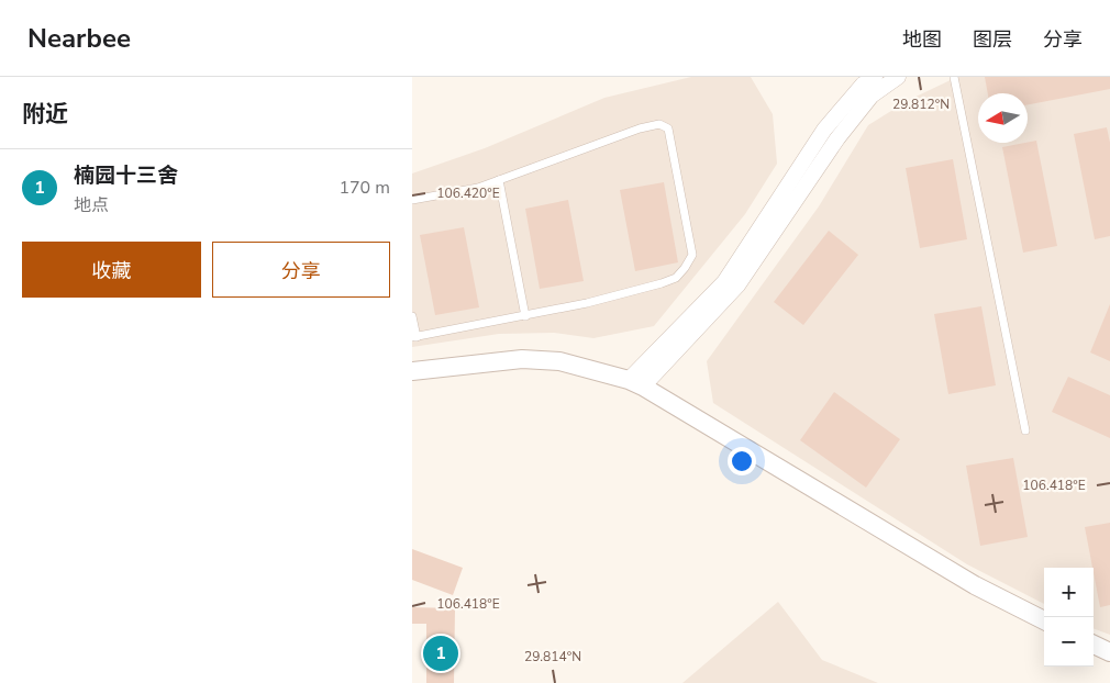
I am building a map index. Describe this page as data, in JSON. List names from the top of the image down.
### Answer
{
  "north": "left",
  "page": {
    "header": "Nearbee",
    "nav": ["地图", "图层", "分享"],
    "heading": "附近",
    "list": [
      {
        "mark": "1",
        "name": "楠园十三舍",
        "note": "地点",
        "value": "170 m"
      }
    ],
    "buttons": ["收藏", "分享"],
    "map_buttons": ["+", "−"],
    "pins": "1"
  },
  "coordinates": [
    "29.812°N",
    "106.420°E",
    "106.418°E",
    "29.814°N"
  ]
}
